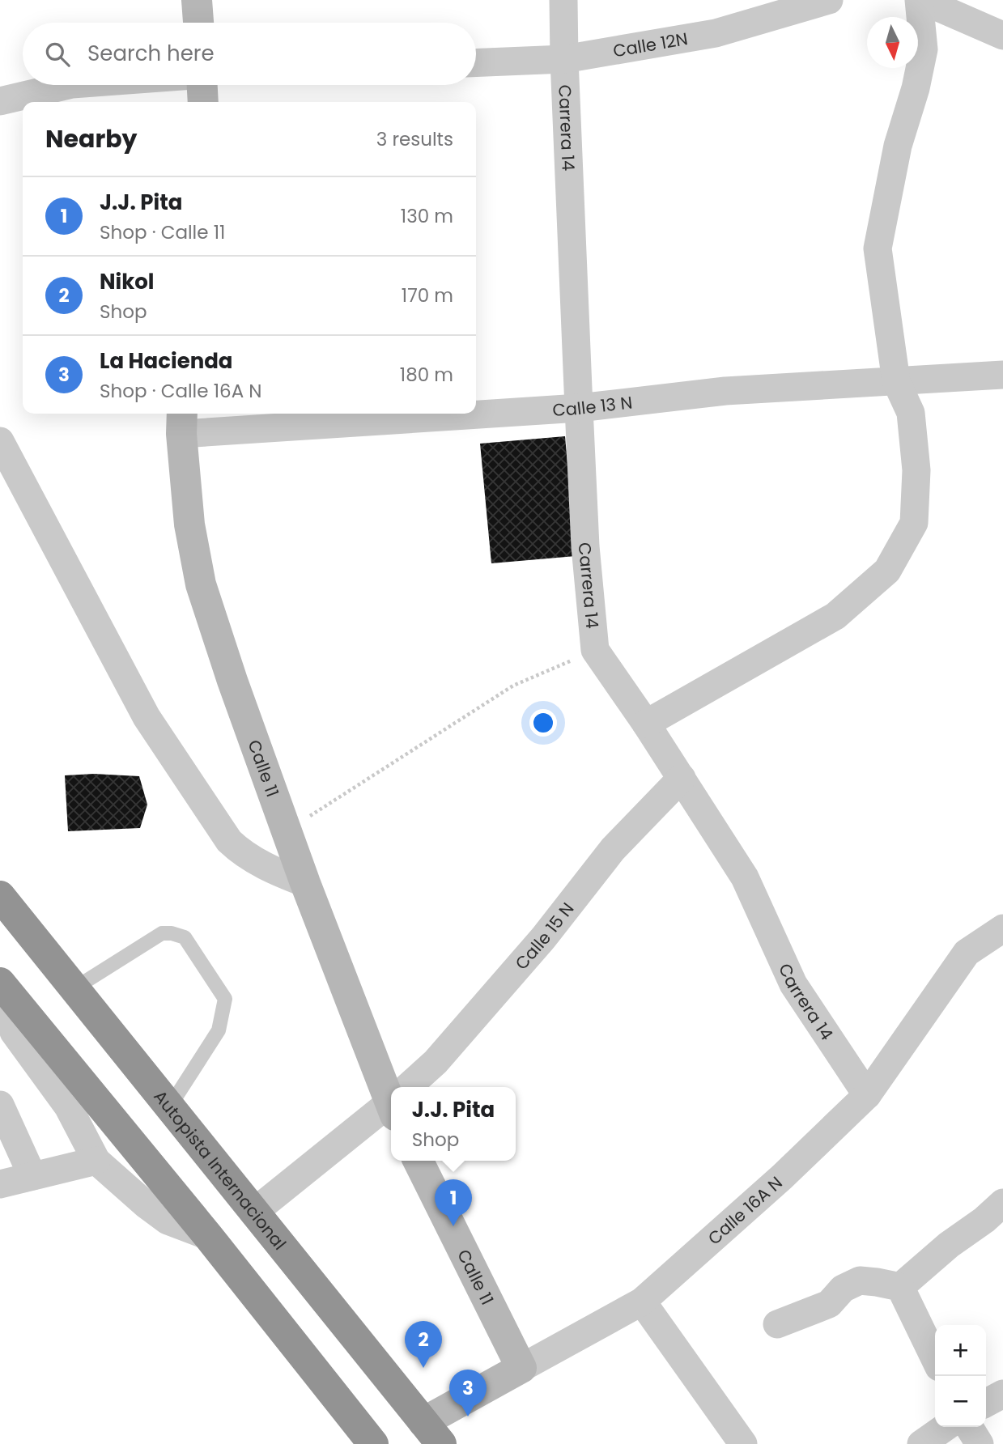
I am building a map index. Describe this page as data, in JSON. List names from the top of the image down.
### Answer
{
  "streets": {
    "highway": ["Autopista Internacional"],
    "street": [
      "Calle 12N",
      "Carrera 14",
      "Calle 13 N",
      "Calle 11",
      "Calle 15 N",
      "Calle 16A N"
    ]
  },
  "crossings": [
    ["Calle 12N", "Carrera 14"],
    ["Carrera 14", "Calle 13 N"],
    ["Carrera 14", "Calle 15 N"],
    ["Carrera 14", "Calle 16A N"],
    ["Calle 13 N", "Calle 11"],
    ["Calle 11", "Calle 16A N"],
    ["Calle 15 N", "Autopista Internacional"],
    ["Autopista Internacional", "Calle 16A N"]
  ],
  "north": "bottom",
  "page": {
    "search": "Search here",
    "heading": ["Nearby", "3 results"],
    "list": [
      {
        "mark": "1",
        "name": "J.J. Pita",
        "note": "Shop · Calle 11",
        "value": "130 m"
      },
      {
        "mark": "2",
        "name": "Nikol",
        "note": "Shop",
        "value": "170 m"
      },
      {
        "mark": "3",
        "name": "La Hacienda",
        "note": "Shop · Calle 16A N",
        "value": "180 m"
      }
    ],
    "popup": ["J.J. Pita", "Shop"],
    "pins": ["1", "2", "3"],
    "map_buttons": ["+", "−"]
  }
}
